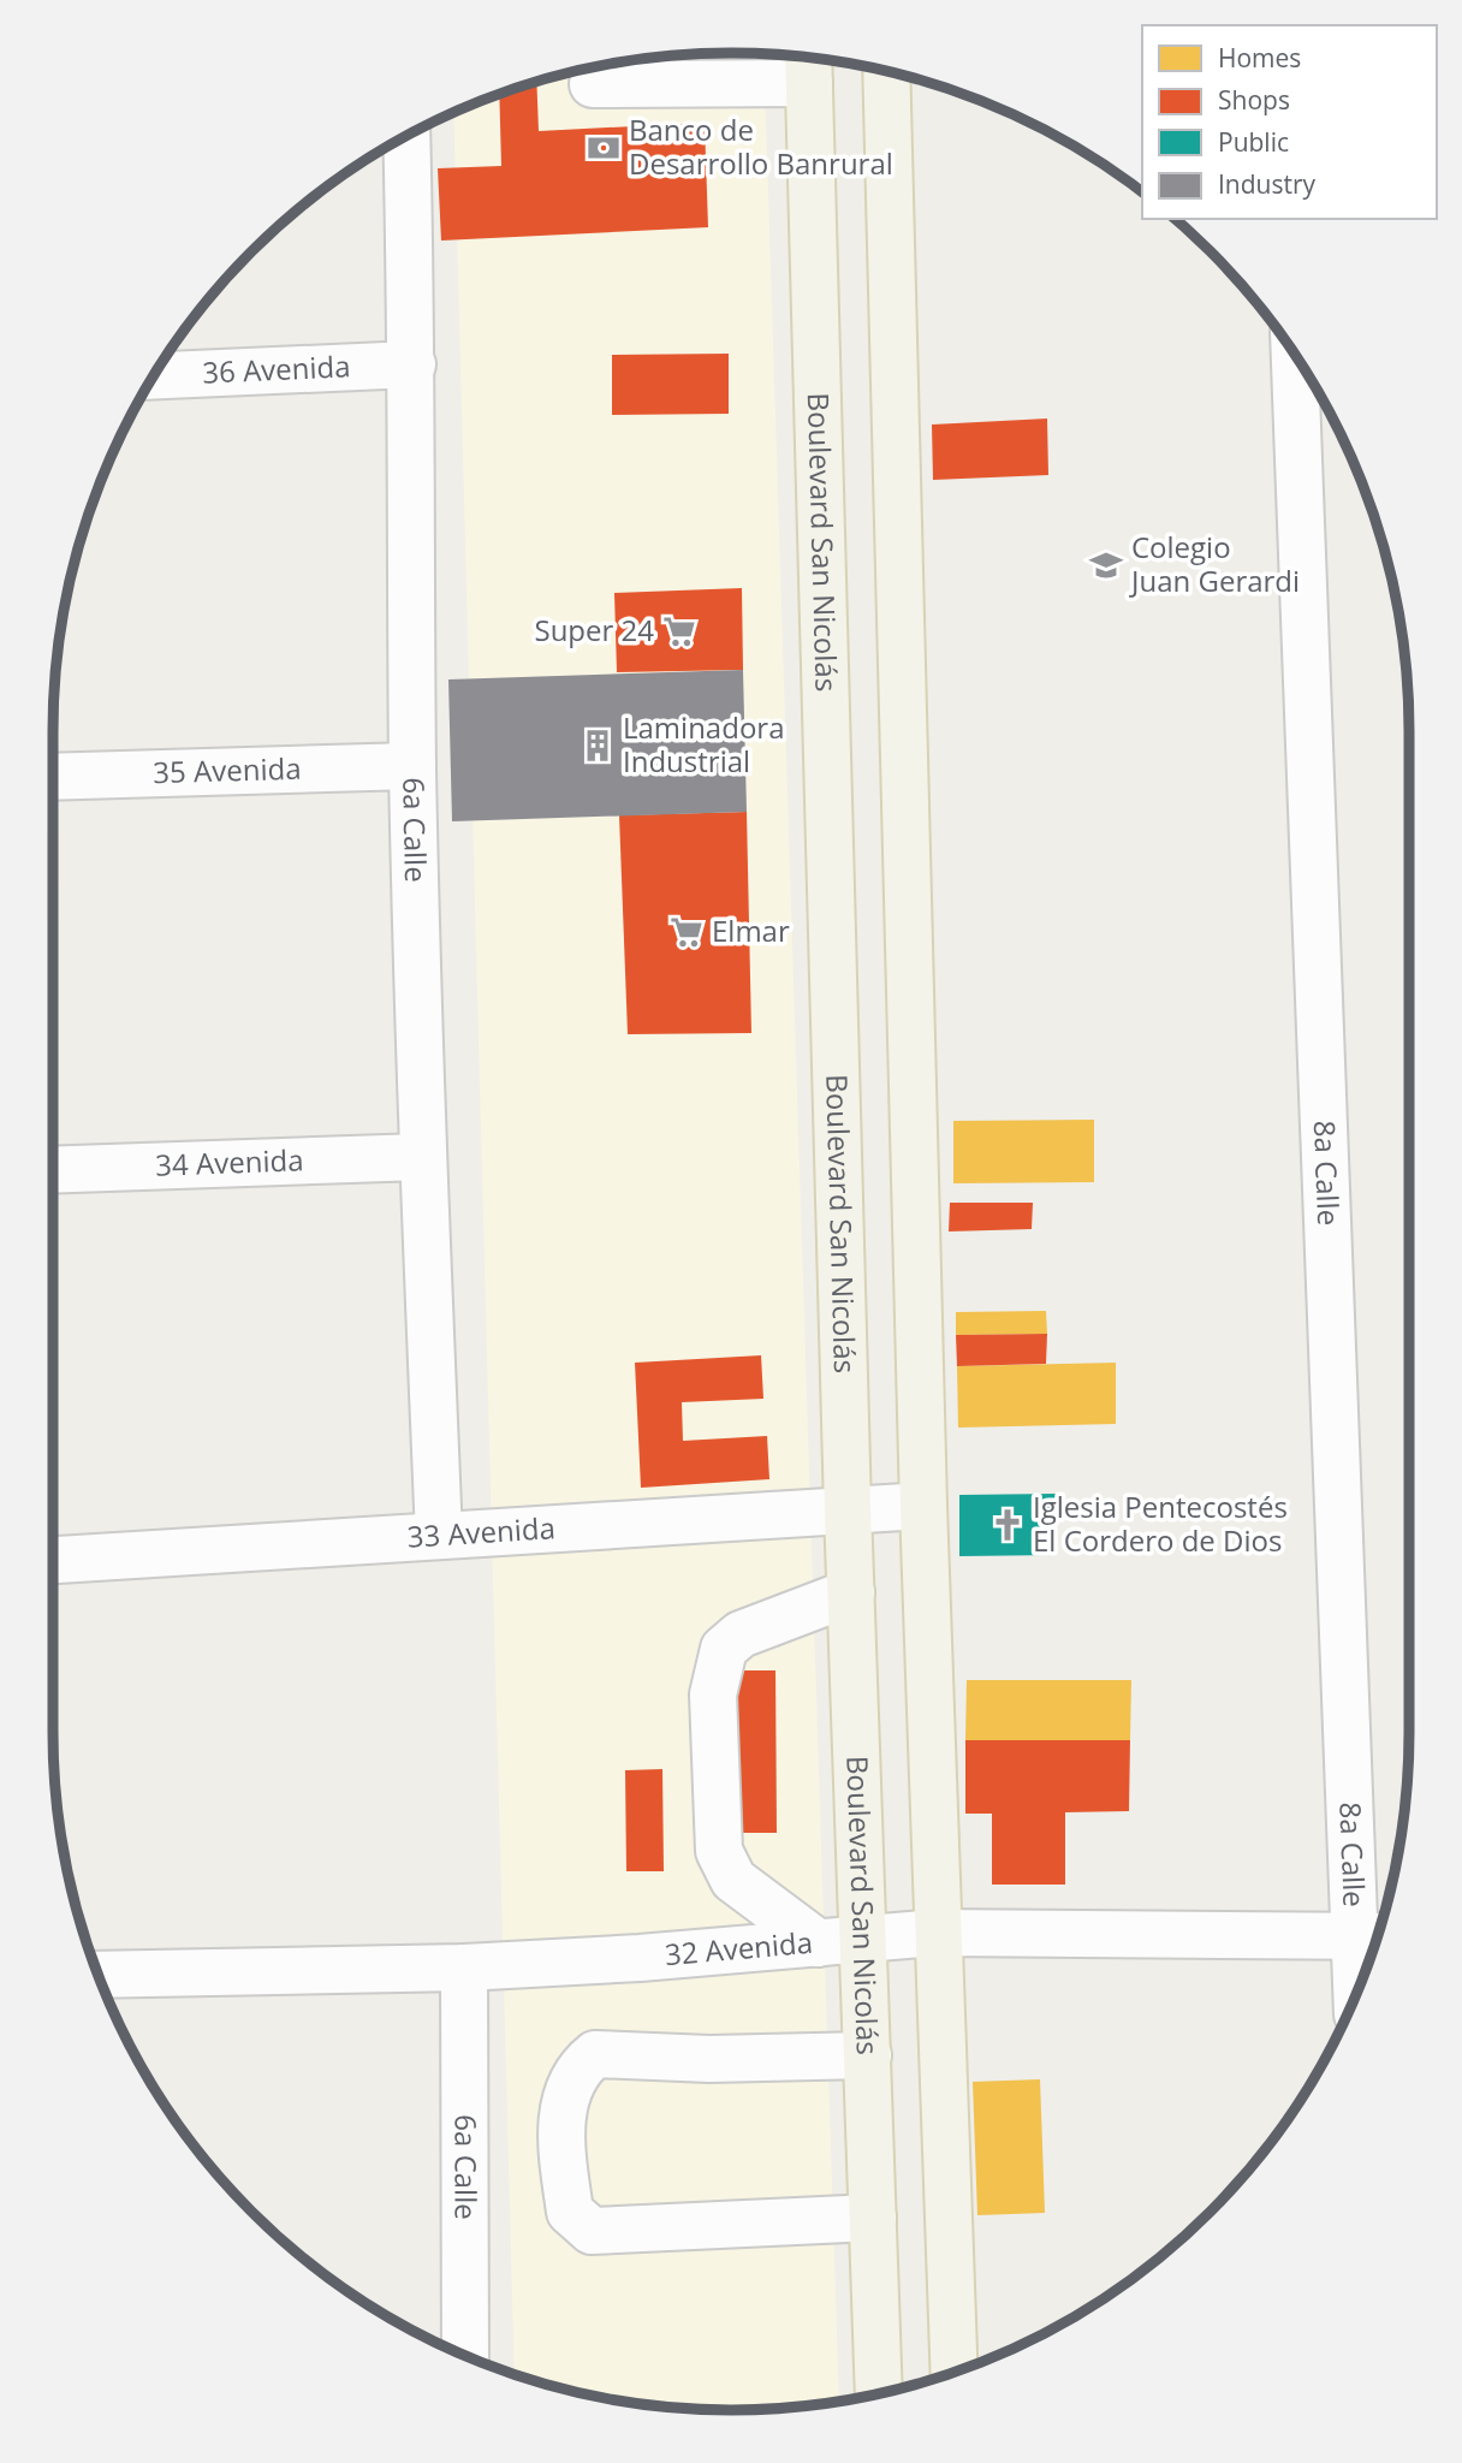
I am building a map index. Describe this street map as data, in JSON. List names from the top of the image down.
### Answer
{
  "streets": {
    "main road": ["Boulevard San Nicolás"],
    "street": [
      "36 Avenida",
      "35 Avenida",
      "6a Calle",
      "34 Avenida",
      "8a Calle",
      "33 Avenida",
      "32 Avenida"
    ]
  },
  "crossings": [
    ["36 Avenida", "6a Calle"],
    ["Boulevard San Nicolás", "33 Avenida"],
    ["Boulevard San Nicolás", "32 Avenida"],
    ["35 Avenida", "6a Calle"],
    ["6a Calle", "34 Avenida"],
    ["6a Calle", "33 Avenida"],
    ["6a Calle", "32 Avenida"],
    ["8a Calle", "32 Avenida"]
  ],
  "places": {
    "bank": ["Banco de Desarrollo Banrural"],
    "school or university": ["Colegio Juan Gerardi"],
    "supermarket": ["Super 24", "Elmar"],
    "building": ["Laminadora Industrial"],
    "church": ["Iglesia Pentecostés El Cordero de Dios"]
  },
  "legend": [
    "Homes",
    "Shops",
    "Public",
    "Industry"
  ]
}
